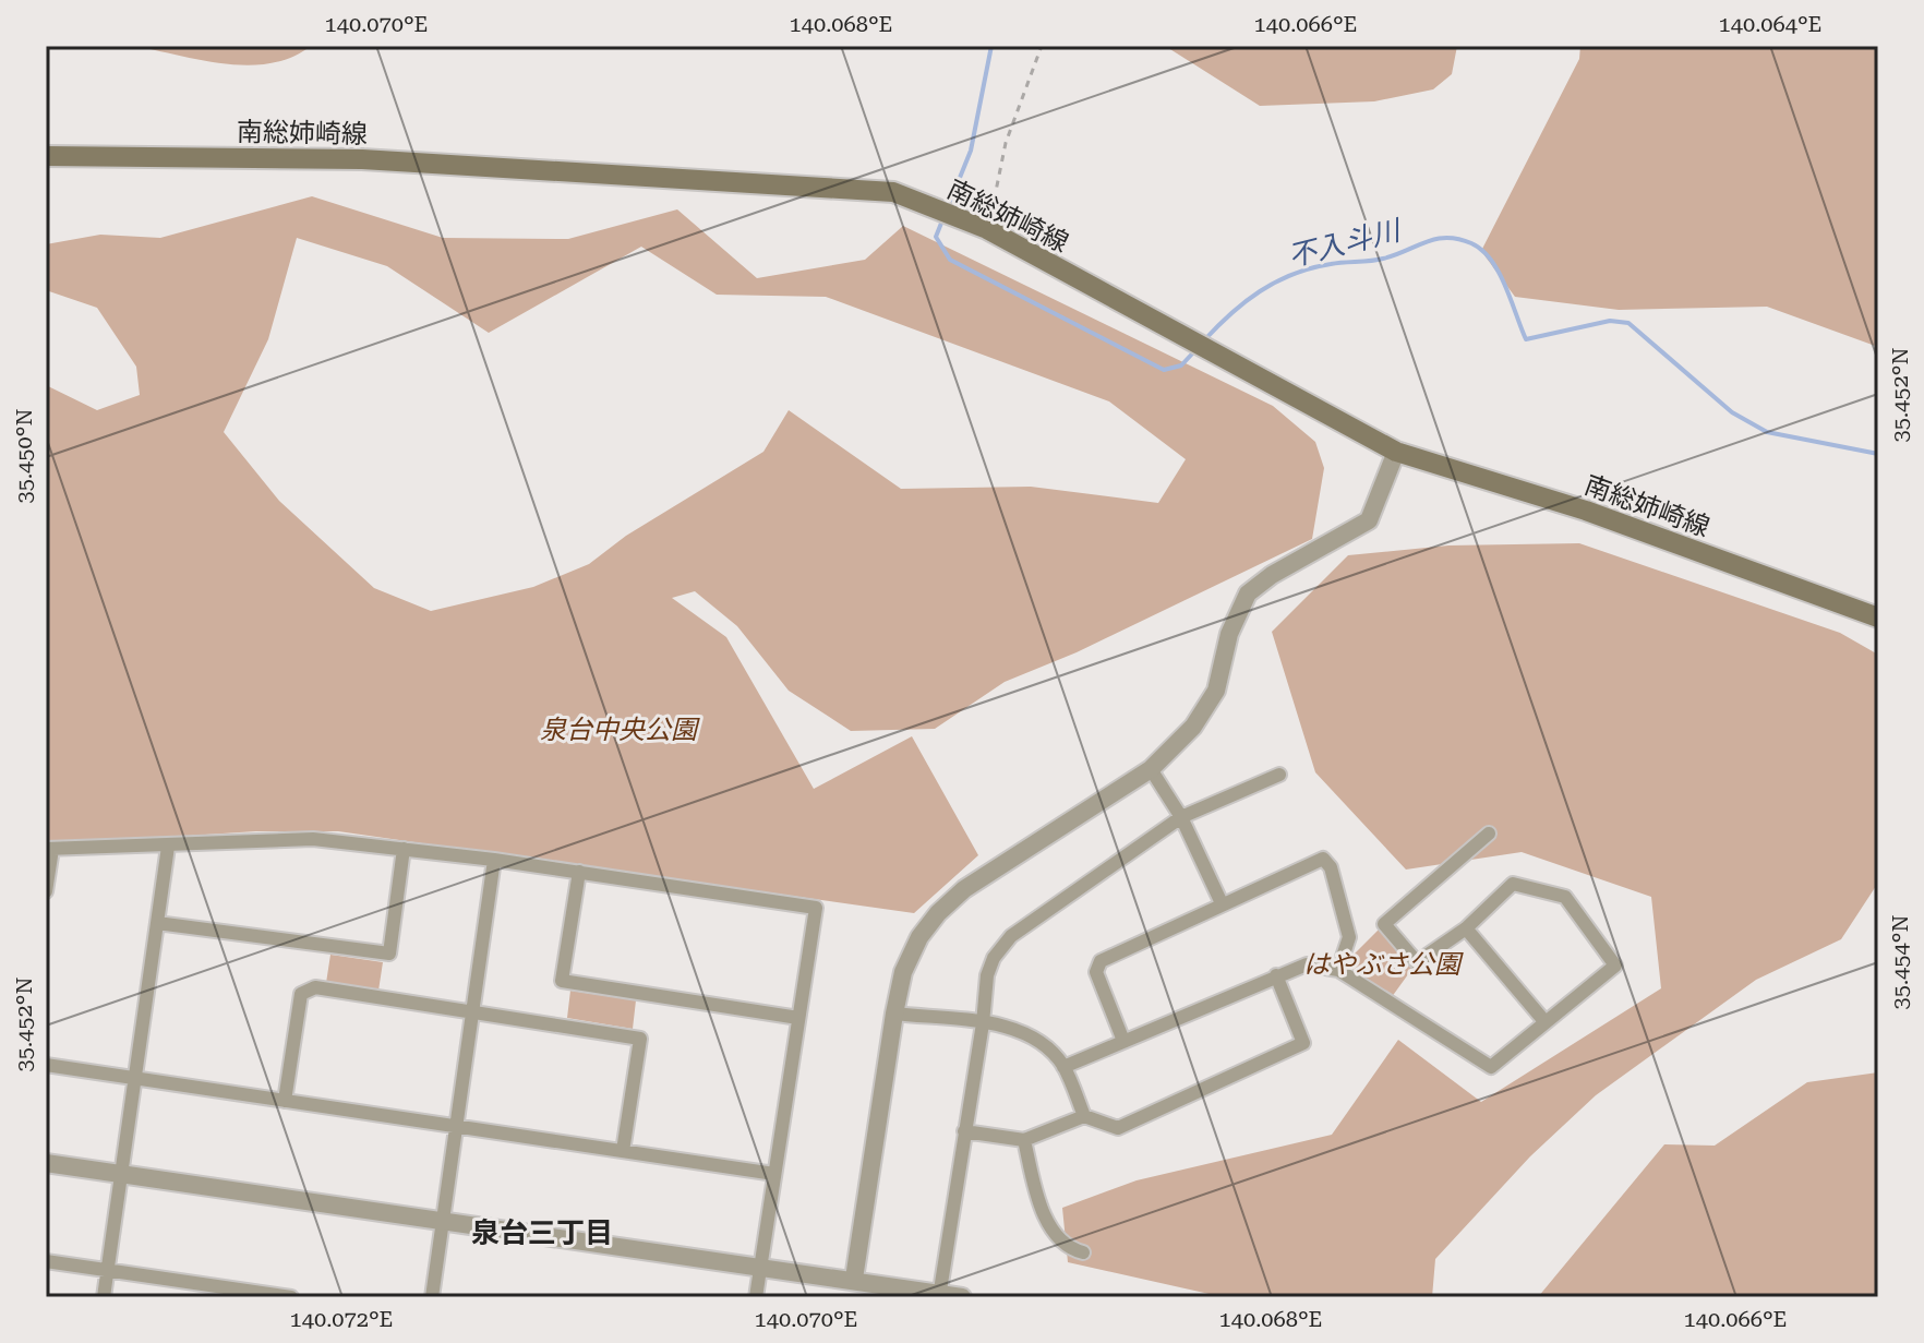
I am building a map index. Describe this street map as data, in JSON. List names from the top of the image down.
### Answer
{
  "streets": {
    "main road": ["南総姉崎線"]
  },
  "districts": ["泉台三丁目"],
  "water": ["不入斗川"],
  "parks": ["泉台中央公園", "はやぶさ公園"],
  "coordinates": [
    "140.070°E",
    "140.068°E",
    "140.066°E",
    "140.064°E",
    "35.452°N",
    "35.450°N",
    "35.454°N",
    "140.072°E"
  ]
}
